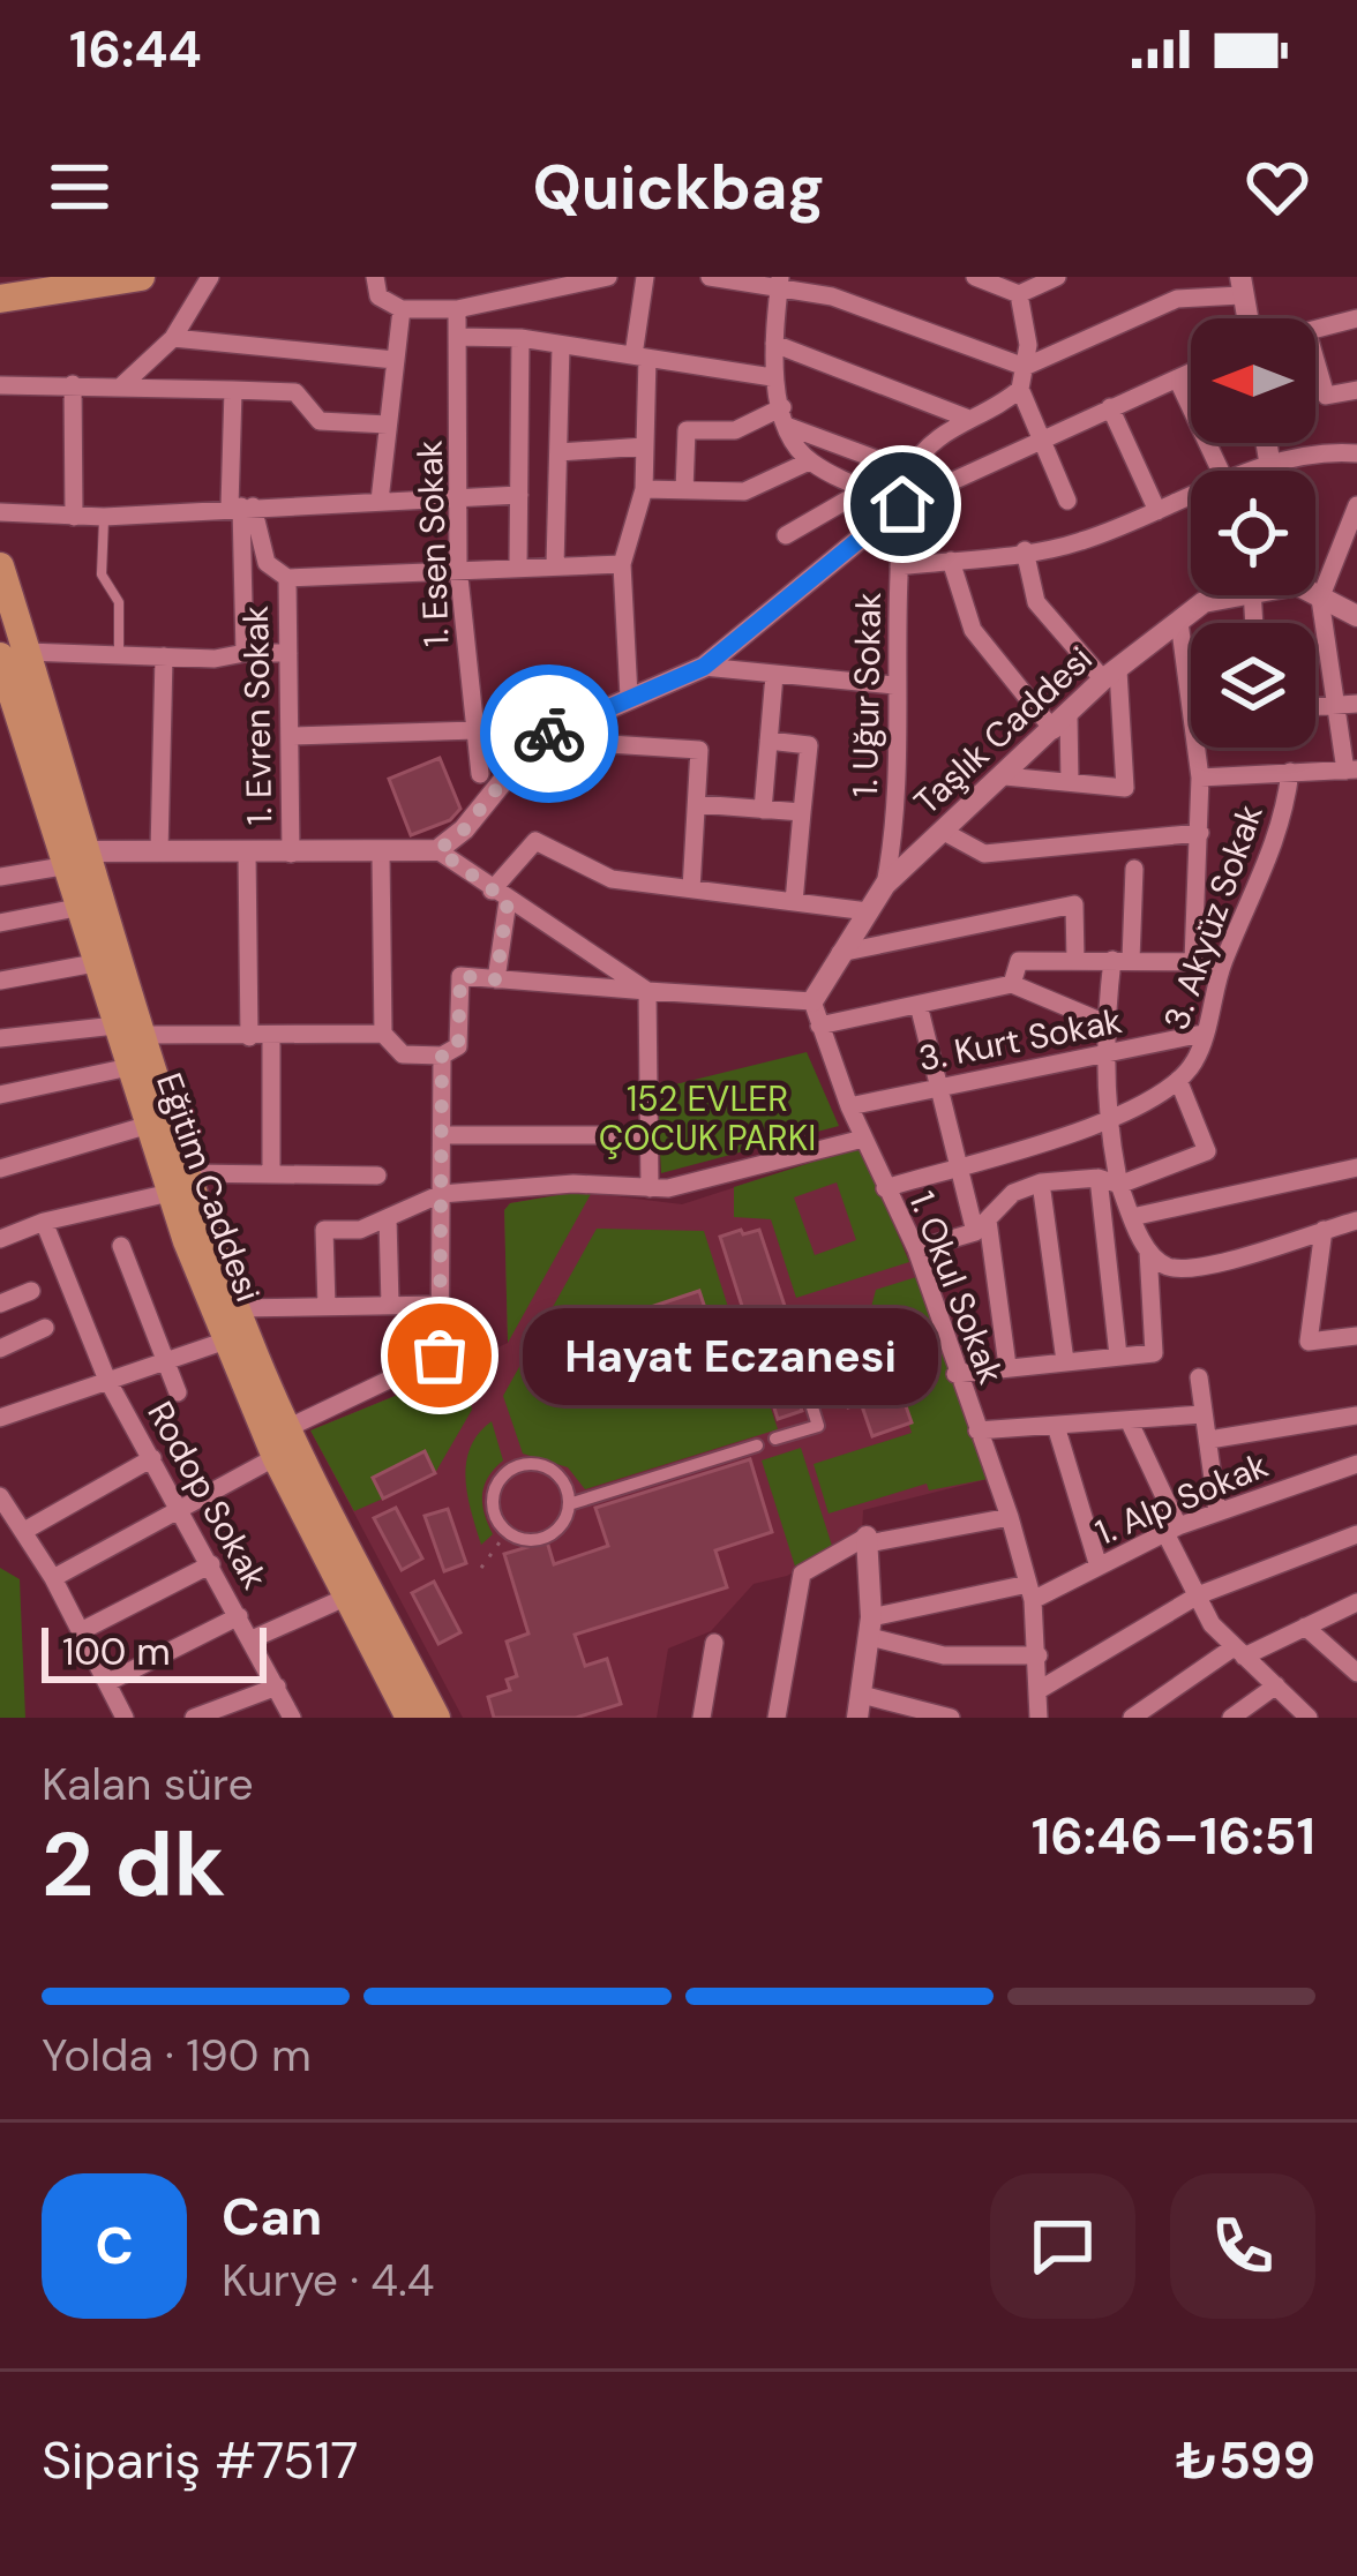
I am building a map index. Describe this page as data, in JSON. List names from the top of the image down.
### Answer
{
  "streets": {
    "main road": ["Eğitim Caddesi"],
    "street": [
      "1. Esen Sokak",
      "1. Uğur Sokak",
      "1. Evren Sokak",
      "Taşlık Caddesi",
      "3. Akyüz Sokak",
      "3. Kurt Sokak",
      "1. Okul Sokak",
      "Rodop Sokak",
      "1. Alp Sokak"
    ]
  },
  "crossings": [
    ["1. Uğur Sokak", "Taşlık Caddesi"],
    ["Taşlık Caddesi", "1. Okul Sokak"],
    ["3. Akyüz Sokak", "3. Kurt Sokak"],
    ["3. Akyüz Sokak", "1. Okul Sokak"],
    ["3. Kurt Sokak", "1. Okul Sokak"],
    ["1. Okul Sokak", "1. Alp Sokak"]
  ],
  "parks": ["152 EVLER ÇOCUK PARKI"],
  "places": ["Hayat Eczanesi"],
  "scale_bar": "100 m",
  "north": "left",
  "page": {
    "status": "16:44",
    "header": "Quickbag",
    "bubble": "Hayat Eczanesi",
    "scale": "100 m",
    "heading": ["2 dk", "Kalan süre", "16:46–16:51"],
    "panel": [
      "Can",
      "Kurye · 4.4",
      "Sipariş #7517",
      "₺599"
    ],
    "bar": "Yolda · 190 m",
    "round": "C"
  }
}
